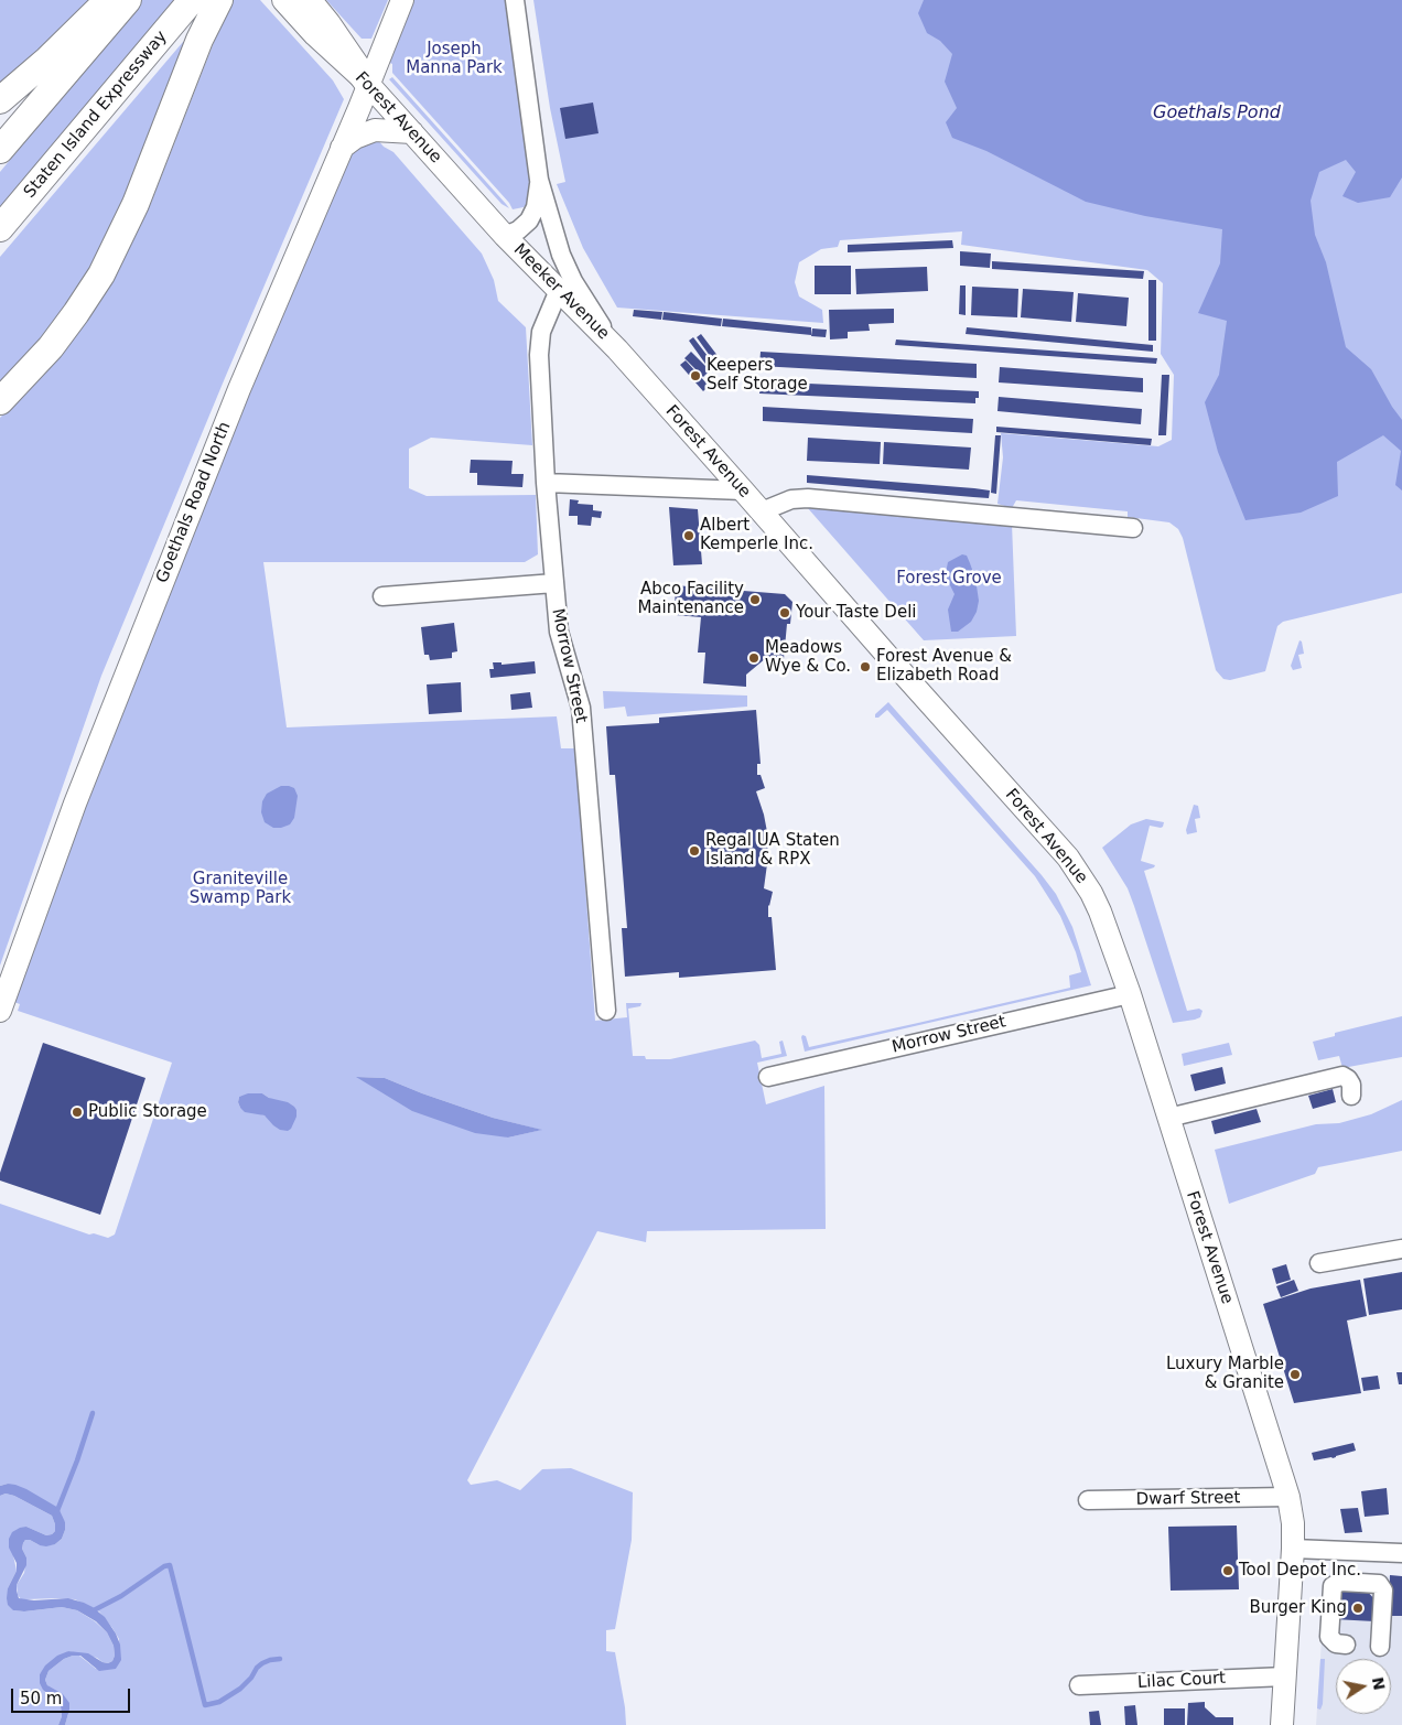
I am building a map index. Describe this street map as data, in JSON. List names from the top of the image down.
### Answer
{
  "streets": {
    "highway": ["Staten Island Expressway"],
    "main road": ["Forest Avenue", "Meeker Avenue", "Goethals Road North"],
    "street": ["Morrow Street", "Dwarf Street", "Lilac Court"]
  },
  "crossings": [
    ["Forest Avenue", "Meeker Avenue"],
    ["Forest Avenue", "Goethals Road North"],
    ["Forest Avenue", "Morrow Street"],
    ["Forest Avenue", "Dwarf Street"],
    ["Forest Avenue", "Lilac Court"],
    ["Meeker Avenue", "Morrow Street"]
  ],
  "water": ["Goethals Pond"],
  "parks": ["Joseph Manna Park", "Forest Grove", "Graniteville Swamp Park"],
  "places": [
    "Keepers Self Storage",
    "Albert Kemperle Inc.",
    "Abco Facility Maintenance",
    "Your Taste Deli",
    "Meadows Wye & Co.",
    "Forest Avenue & Elizabeth Road",
    "Regal UA Staten Island & RPX",
    "Public Storage",
    "Luxury Marble & Granite",
    "Tool Depot Inc.",
    "Burger King"
  ],
  "scale_bar": "50 m",
  "north": "right"
}
